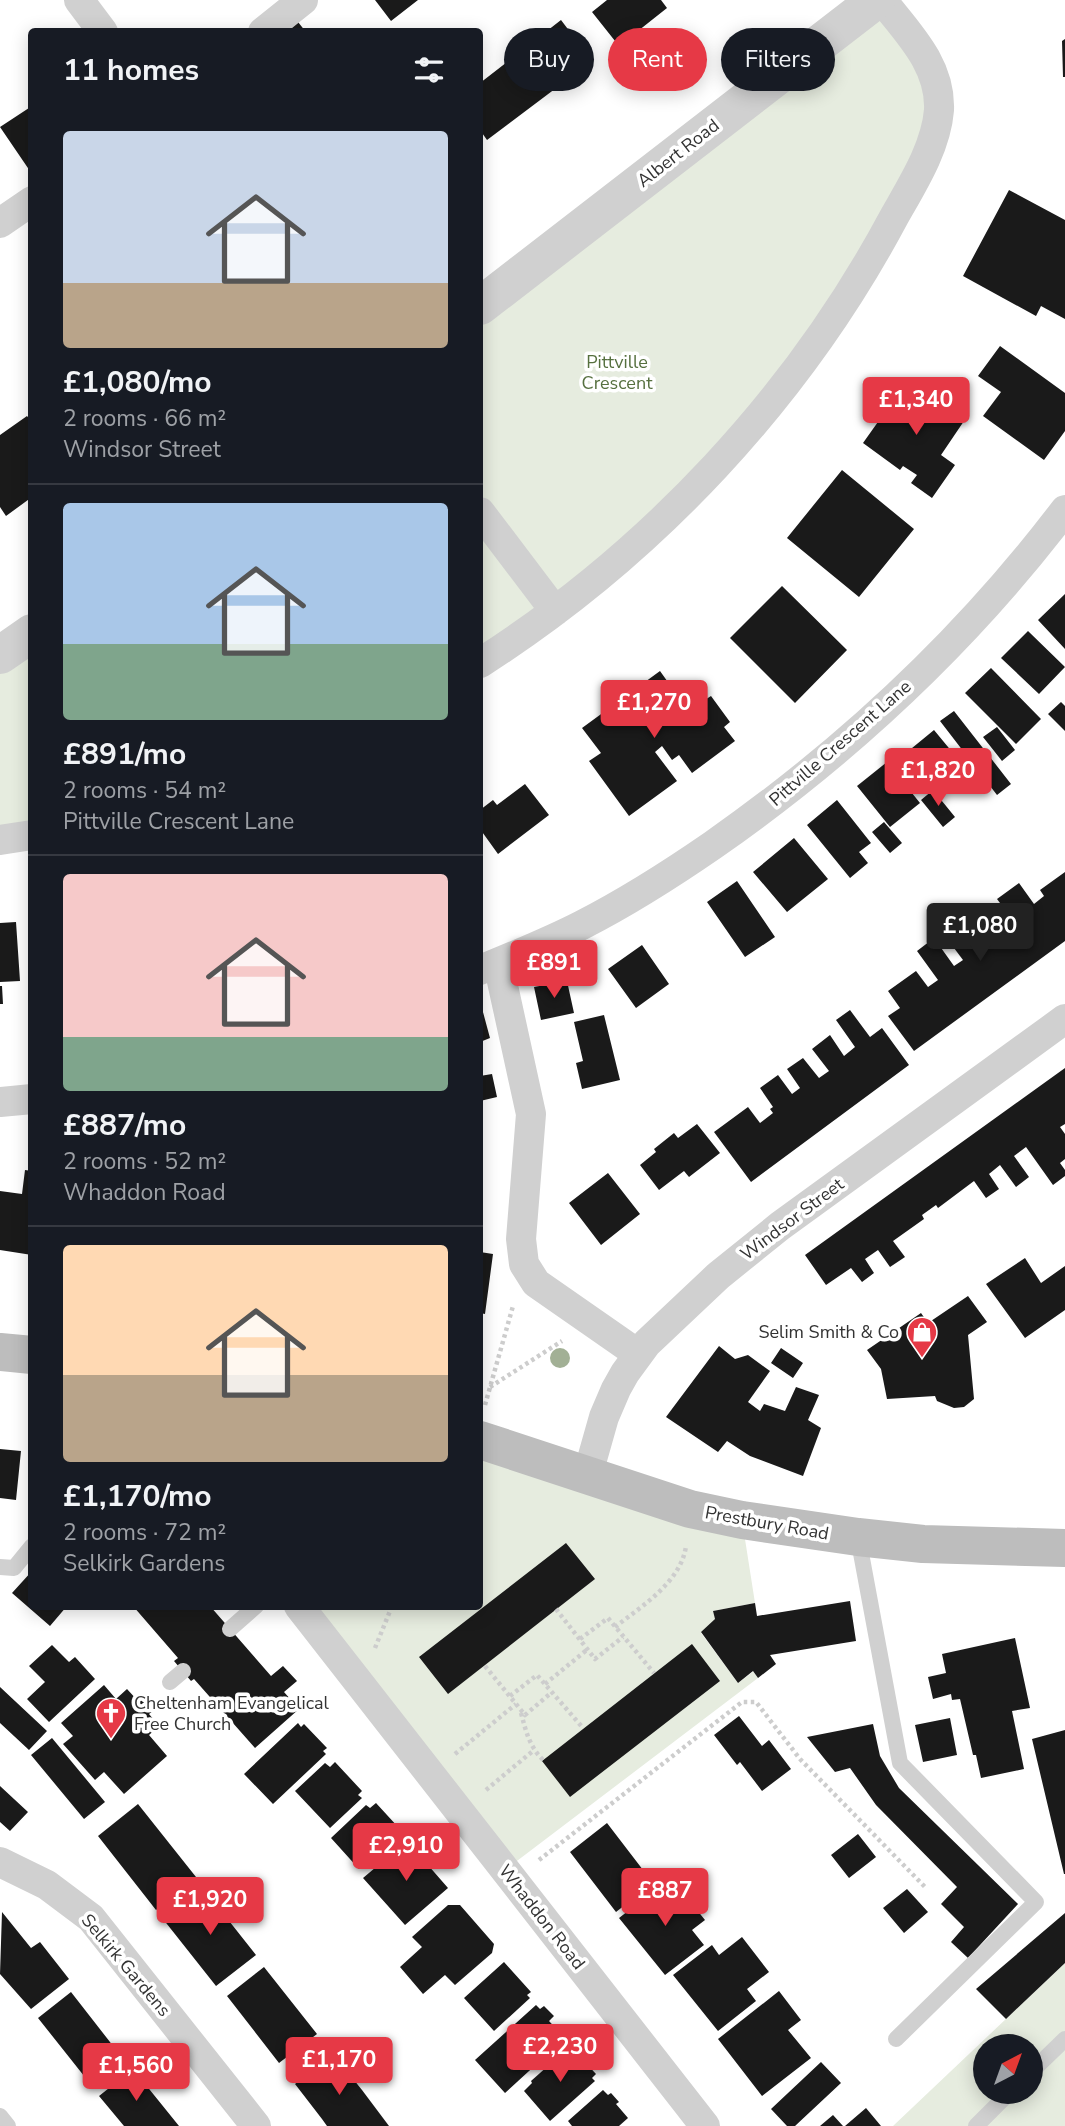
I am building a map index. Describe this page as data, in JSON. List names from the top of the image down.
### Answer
{
  "streets": {
    "main road": ["Prestbury Road"],
    "street": [
      "Albert Road",
      "Pittville Crescent Lane",
      "Windsor Street",
      "Whaddon Road",
      "Selkirk Gardens"
    ]
  },
  "crossings": [
    ["Windsor Street", "Prestbury Road"]
  ],
  "parks": ["Pittville Crescent"],
  "places": {
    "shop": ["Selim Smith & Co"],
    "church": ["Cheltenham Evangelical Free Church"]
  },
  "north": "top right",
  "page": {
    "chip": ["Buy", "Rent", "Filters"],
    "heading": "11 homes",
    "list": [
      {
        "name": "£1,080/mo",
        "note": "2 rooms · 66 m² · Windsor Street"
      },
      {
        "name": "£891/mo",
        "note": "2 rooms · 54 m² · Pittville Crescent Lane"
      },
      {
        "name": "£887/mo",
        "note": "2 rooms · 52 m² · Whaddon Road"
      },
      {
        "name": "£1,170/mo",
        "note": "2 rooms · 72 m² · Selkirk Gardens"
      }
    ],
    "price": [
      "£1,340",
      "£1,270",
      "£1,820",
      "£1,080",
      "£891",
      "£2,910",
      "£887",
      "£1,920",
      "£2,230",
      "£1,170",
      "£1,560"
    ]
  }
}
